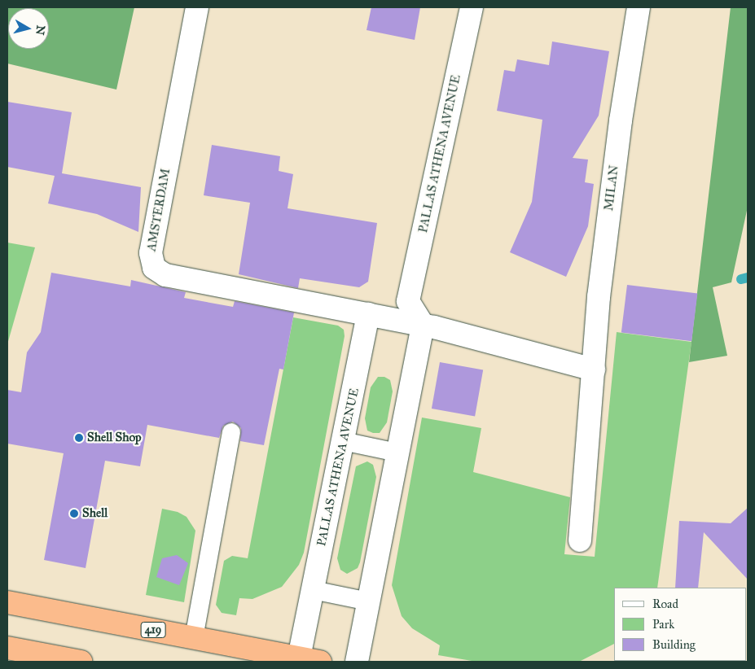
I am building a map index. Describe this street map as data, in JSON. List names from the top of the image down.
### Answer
{
  "streets": {
    "highway": ["419"],
    "street": ["PALLAS ATHENA AVENUE", "MILAN", "AMSTERDAM"]
  },
  "crossings": [
    ["PALLAS ATHENA AVENUE", "AMSTERDAM"],
    ["PALLAS ATHENA AVENUE", "419"]
  ],
  "places": ["Shell Shop", "Shell"],
  "legend": ["Road", "Park", "Building"],
  "north": "right"
}
